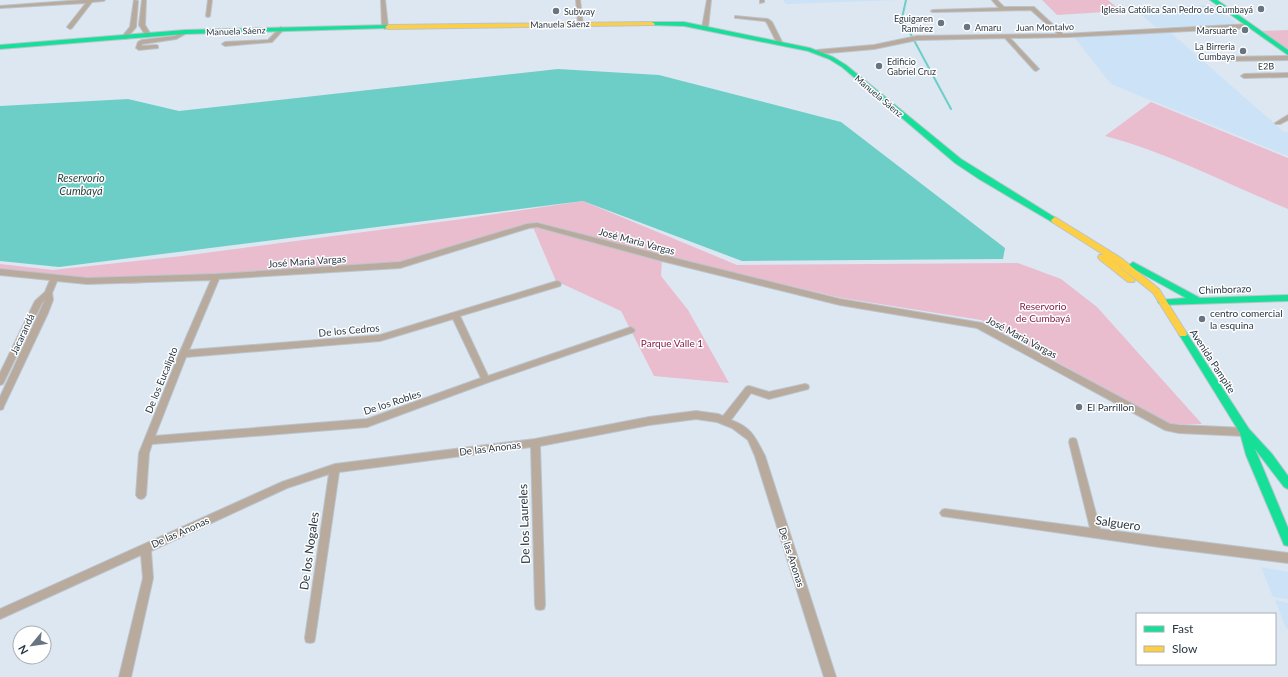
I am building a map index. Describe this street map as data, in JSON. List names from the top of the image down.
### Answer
{
  "streets": {
    "street": [
      "Manuela Sáenz",
      "Juan Montalvo",
      "E2B",
      "José Maria Vargas",
      "Chimborazo",
      "De los Cedros",
      "Jacarandá",
      "Avenida Pampite",
      "De los Eucalipto",
      "De los Robles",
      "De las Anonas",
      "Salguero",
      "De los Laureles",
      "De los Nogales"
    ]
  },
  "crossings": [
    ["Manuela Sáenz", "Juan Montalvo"],
    ["Manuela Sáenz", "Chimborazo"],
    ["Manuela Sáenz", "Avenida Pampite"],
    ["José Maria Vargas", "Jacarandá"],
    ["José Maria Vargas", "Avenida Pampite"],
    ["José Maria Vargas", "De los Eucalipto"],
    ["Chimborazo", "Avenida Pampite"],
    ["De los Cedros", "De los Eucalipto"],
    ["De los Eucalipto", "De los Robles"],
    ["De las Anonas", "De los Laureles"],
    ["De las Anonas", "De los Nogales"]
  ],
  "water": ["Reservorio Cumbayá"],
  "parks": ["Reservorio de Cumbayá", "Parque Valle 1"],
  "places": [
    "Iglesia Católica San Pedro de Cumbayá",
    "Subway",
    "Eguigaren Ramírez",
    "Amaru",
    "Marsuarte",
    "La Birreria Cumbaya",
    "Edificio Gabriel Cruz",
    "centro comercial la esquina",
    "El Parrillon"
  ],
  "legend": ["Fast", "Slow"],
  "north": "bottom left"
}
